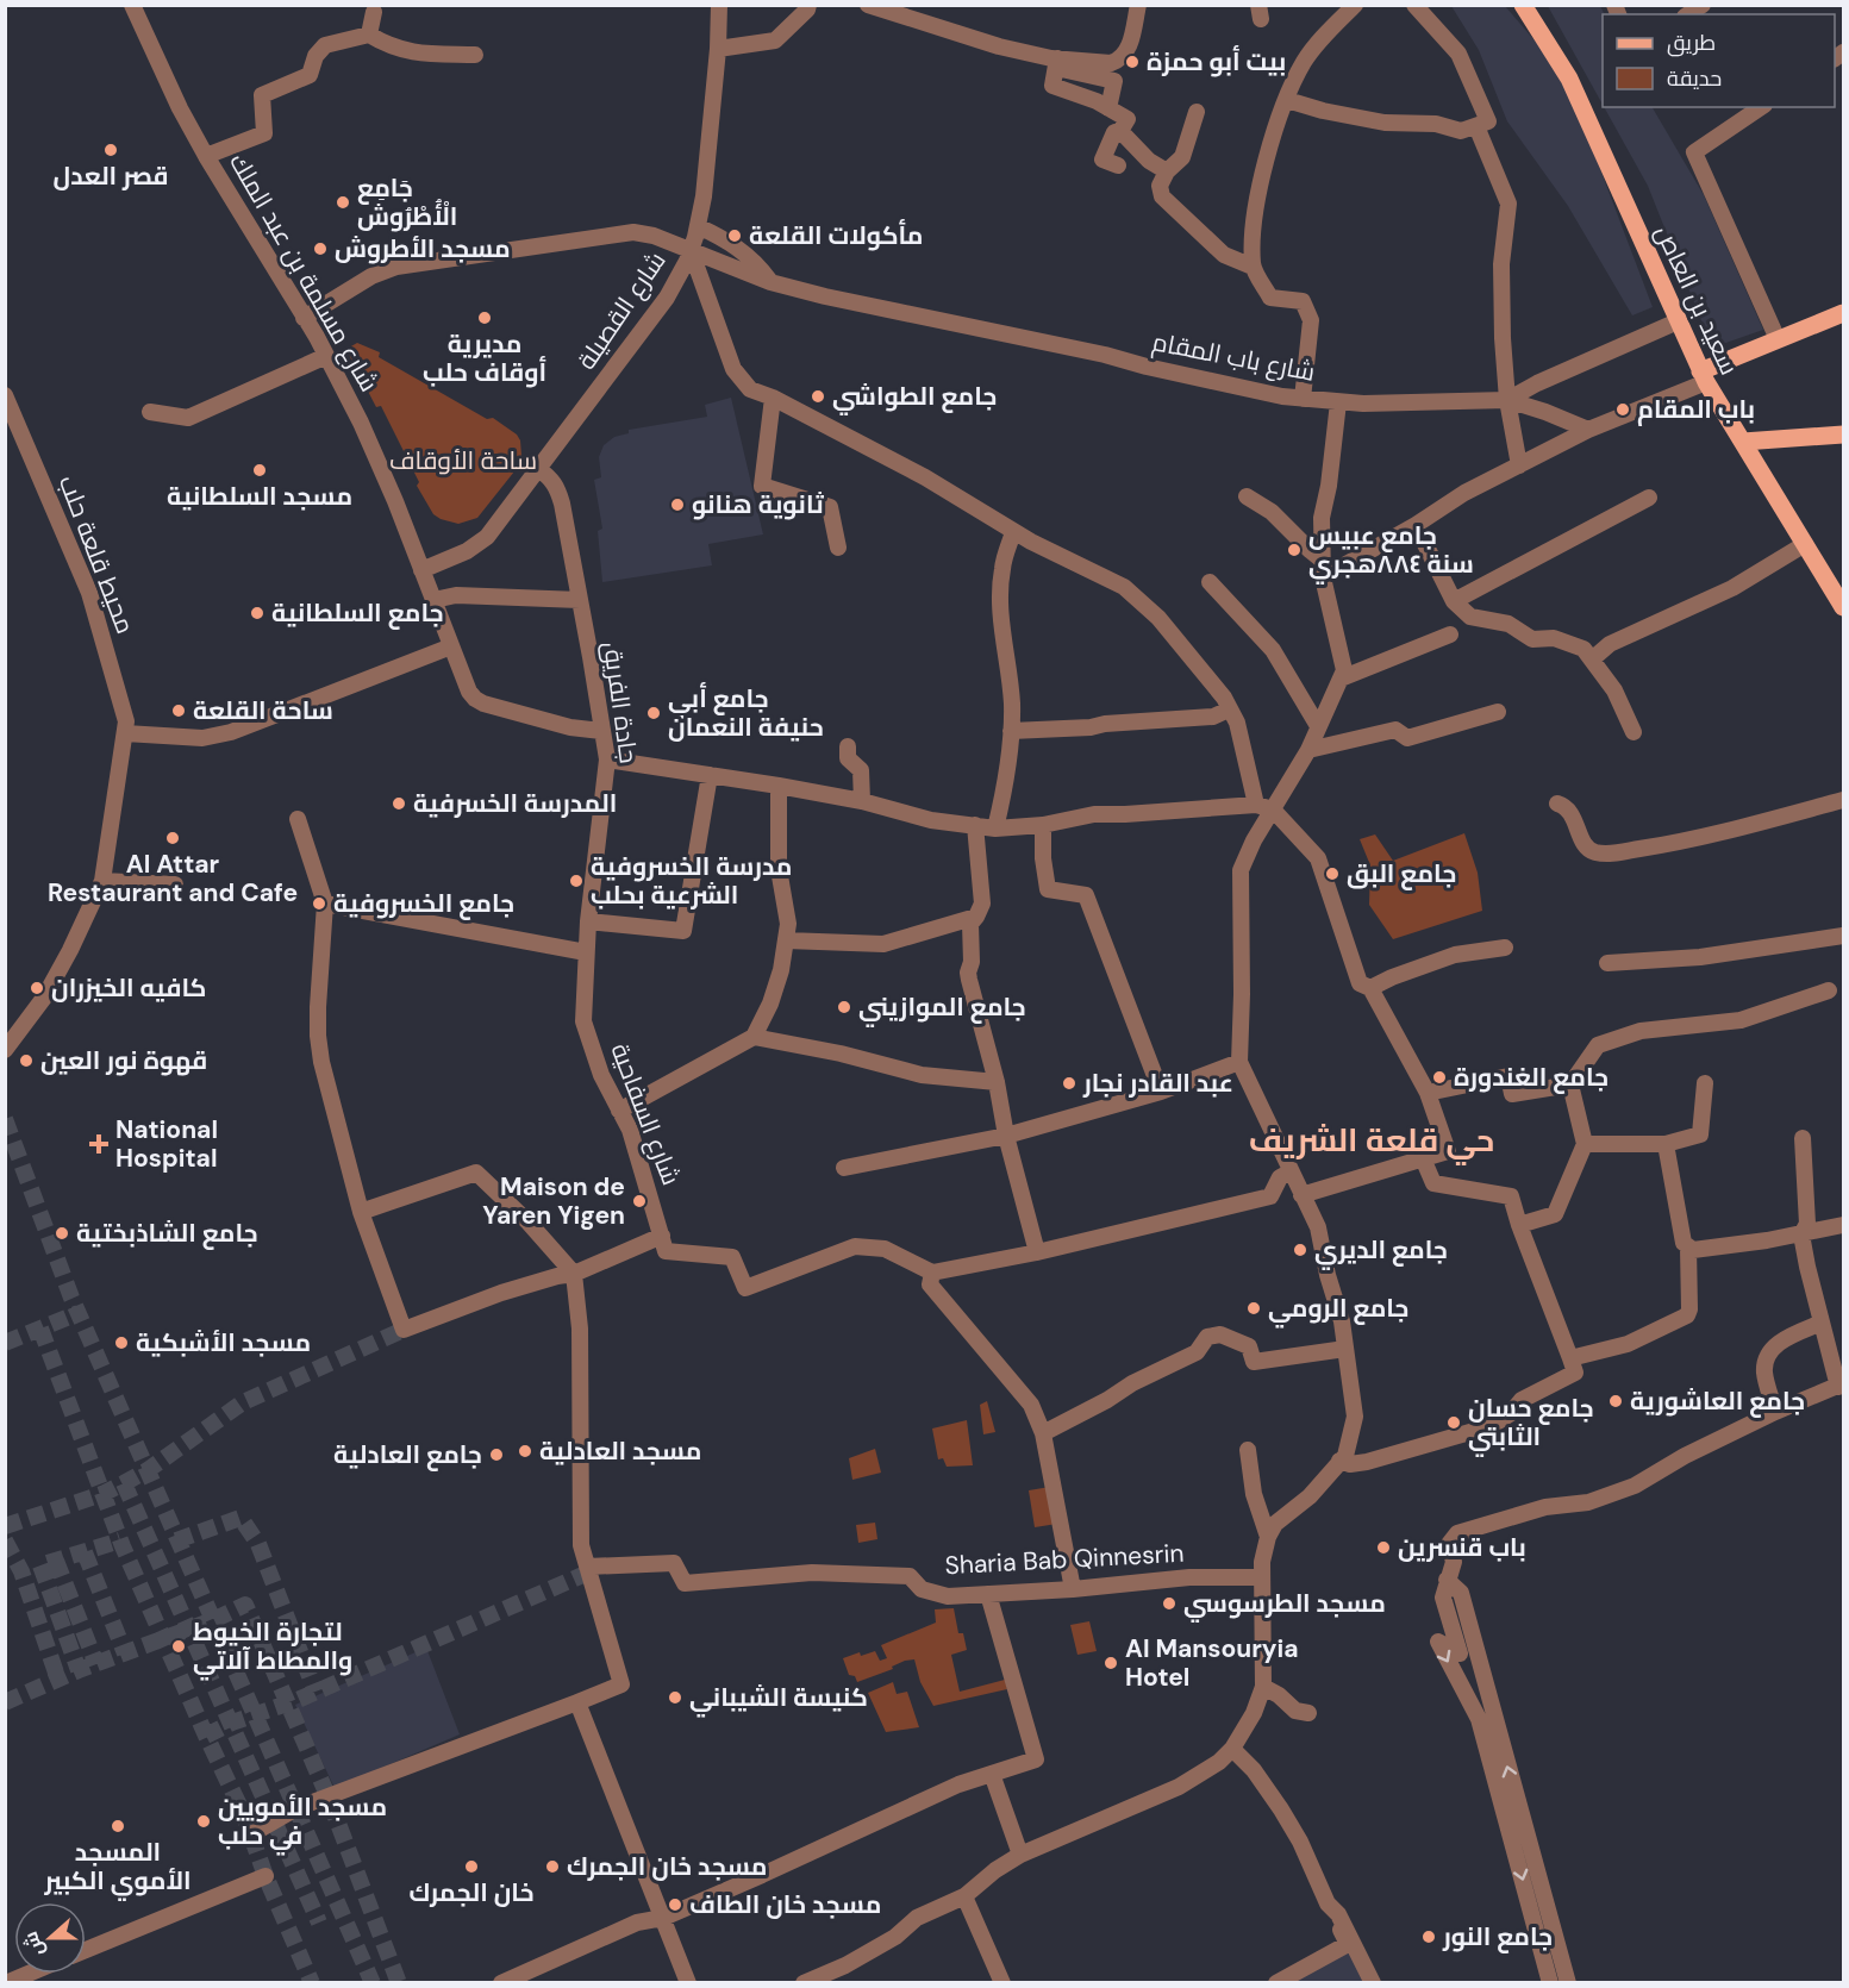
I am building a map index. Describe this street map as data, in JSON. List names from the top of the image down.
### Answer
{
  "streets": {
    "main road": ["سعيد بن العاص"],
    "street": [
      "شارع مسلمة بن عبد الملك",
      "شارع القصيلة",
      "شارع باب المقام",
      "محيط قلعة حلب",
      "جادة الفريق",
      "شارع السفاحية",
      "Sharia Bab Qinnesrin"
    ]
  },
  "crossings": [
    ["شارع مسلمة بن عبد الملك", "شارع القصيلة"],
    ["شارع مسلمة بن عبد الملك", "شارع باب المقام"],
    ["شارع مسلمة بن عبد الملك", "جادة الفريق"],
    ["سعيد بن العاص", "شارع باب المقام"],
    ["شارع القصيلة", "شارع باب المقام"],
    ["شارع القصيلة", "جادة الفريق"],
    ["جادة الفريق", "شارع السفاحية"]
  ],
  "districts": ["حي قلعة الشريف"],
  "parks": ["ساحة الأوقاف"],
  "places": {
    "other": [
      "بيت أبو حمزة",
      "قصر العدل",
      "جَامِع الْأُطْرُوش",
      "مأكولات القلعة",
      "مسجد الأطروش",
      "مديرية أوقاف حلب",
      "جامع الطواشي",
      "باب المقام",
      "مسجد السلطانية",
      "ثانوية هنانو",
      "جامع عبيس سنة ٨٨٤هجري",
      "جامع السلطانية",
      "ساحة القلعة",
      "جامع أبي حنيفة النعمان",
      "المدرسة الخسرفية",
      "Al Attar Restaurant and Cafe",
      "جامع البق",
      "مدرسة الخسروفية الشرعية بحلب",
      "جامع الخسروفية",
      "كافيه الخيزران",
      "جامع الموازيني",
      "قهوة نور العين",
      "جامع الغندورة",
      "عبد القادر نجار",
      "Maison de Yaren Yigen",
      "جامع الشاذبختية",
      "جامع الديري",
      "جامع الرومي",
      "مسجد الأشبكية",
      "جامع العاشورية",
      "جامع حسان الثابتي",
      "مسجد العادلية",
      "جامع العادلية",
      "باب قنسرين",
      "مسجد الطرسوسي",
      "لتجارة الخيوط والمطاط آلاتي",
      "Al Mansouryia Hotel",
      "كنيسة الشيباني",
      "مسجد الأمويين في حلب",
      "المسجد الأموي الكبير",
      "خان الجمرك",
      "مسجد خان الجمرك",
      "مسجد خان الطاف",
      "جامع النور"
    ],
    "health": ["National Hospital"]
  },
  "legend": ["طريق", "حديقة"],
  "north": "left"
}
